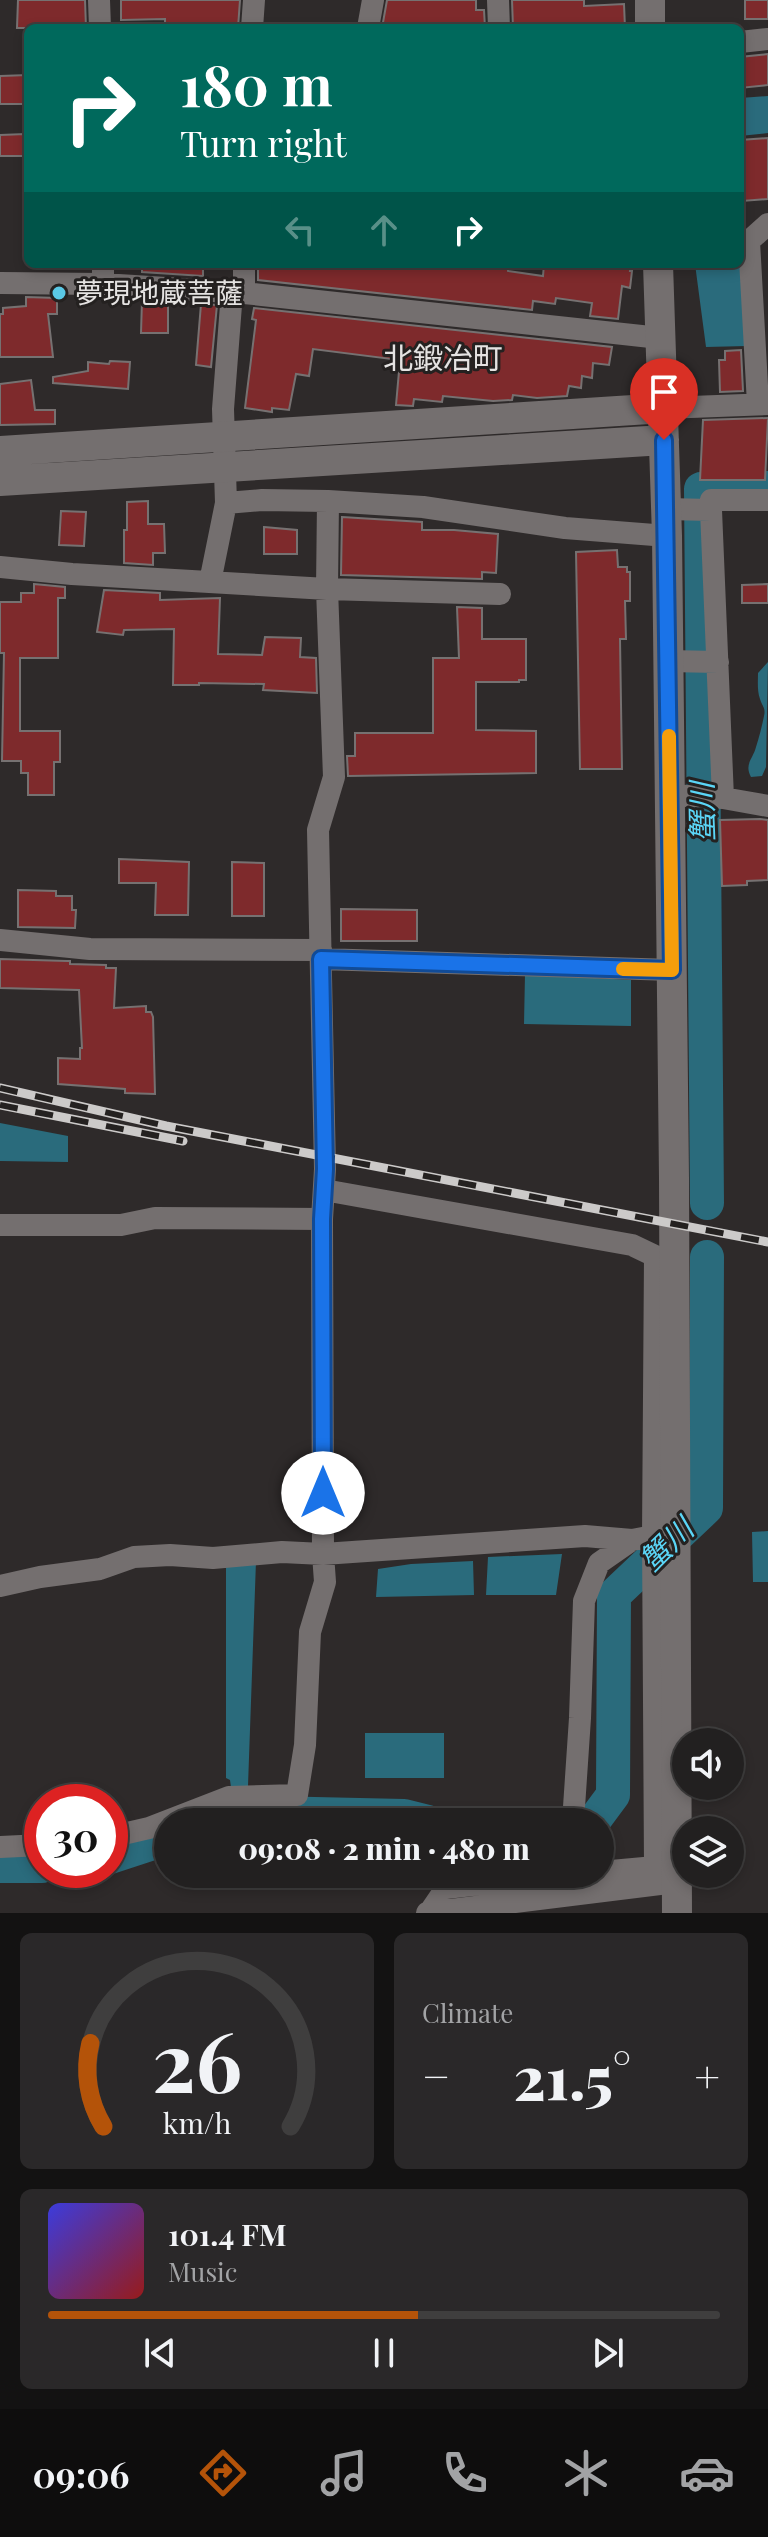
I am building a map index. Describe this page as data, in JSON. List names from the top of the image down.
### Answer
{
  "districts": ["北鍛冶町"],
  "water": ["蟹川"],
  "places": ["夢現地蔵菩薩"],
  "page": {
    "turn": ["180 m", "Turn right"],
    "limit": "30",
    "trip": "09:08 · 2 min · 480 m",
    "tile": "Climate",
    "heat": ["−", "21.5°", "+"],
    "song": ["101.4 FM", "Music"],
    "tabs": "09:06",
    "gauge": ["26", "km/h"]
  }
}
